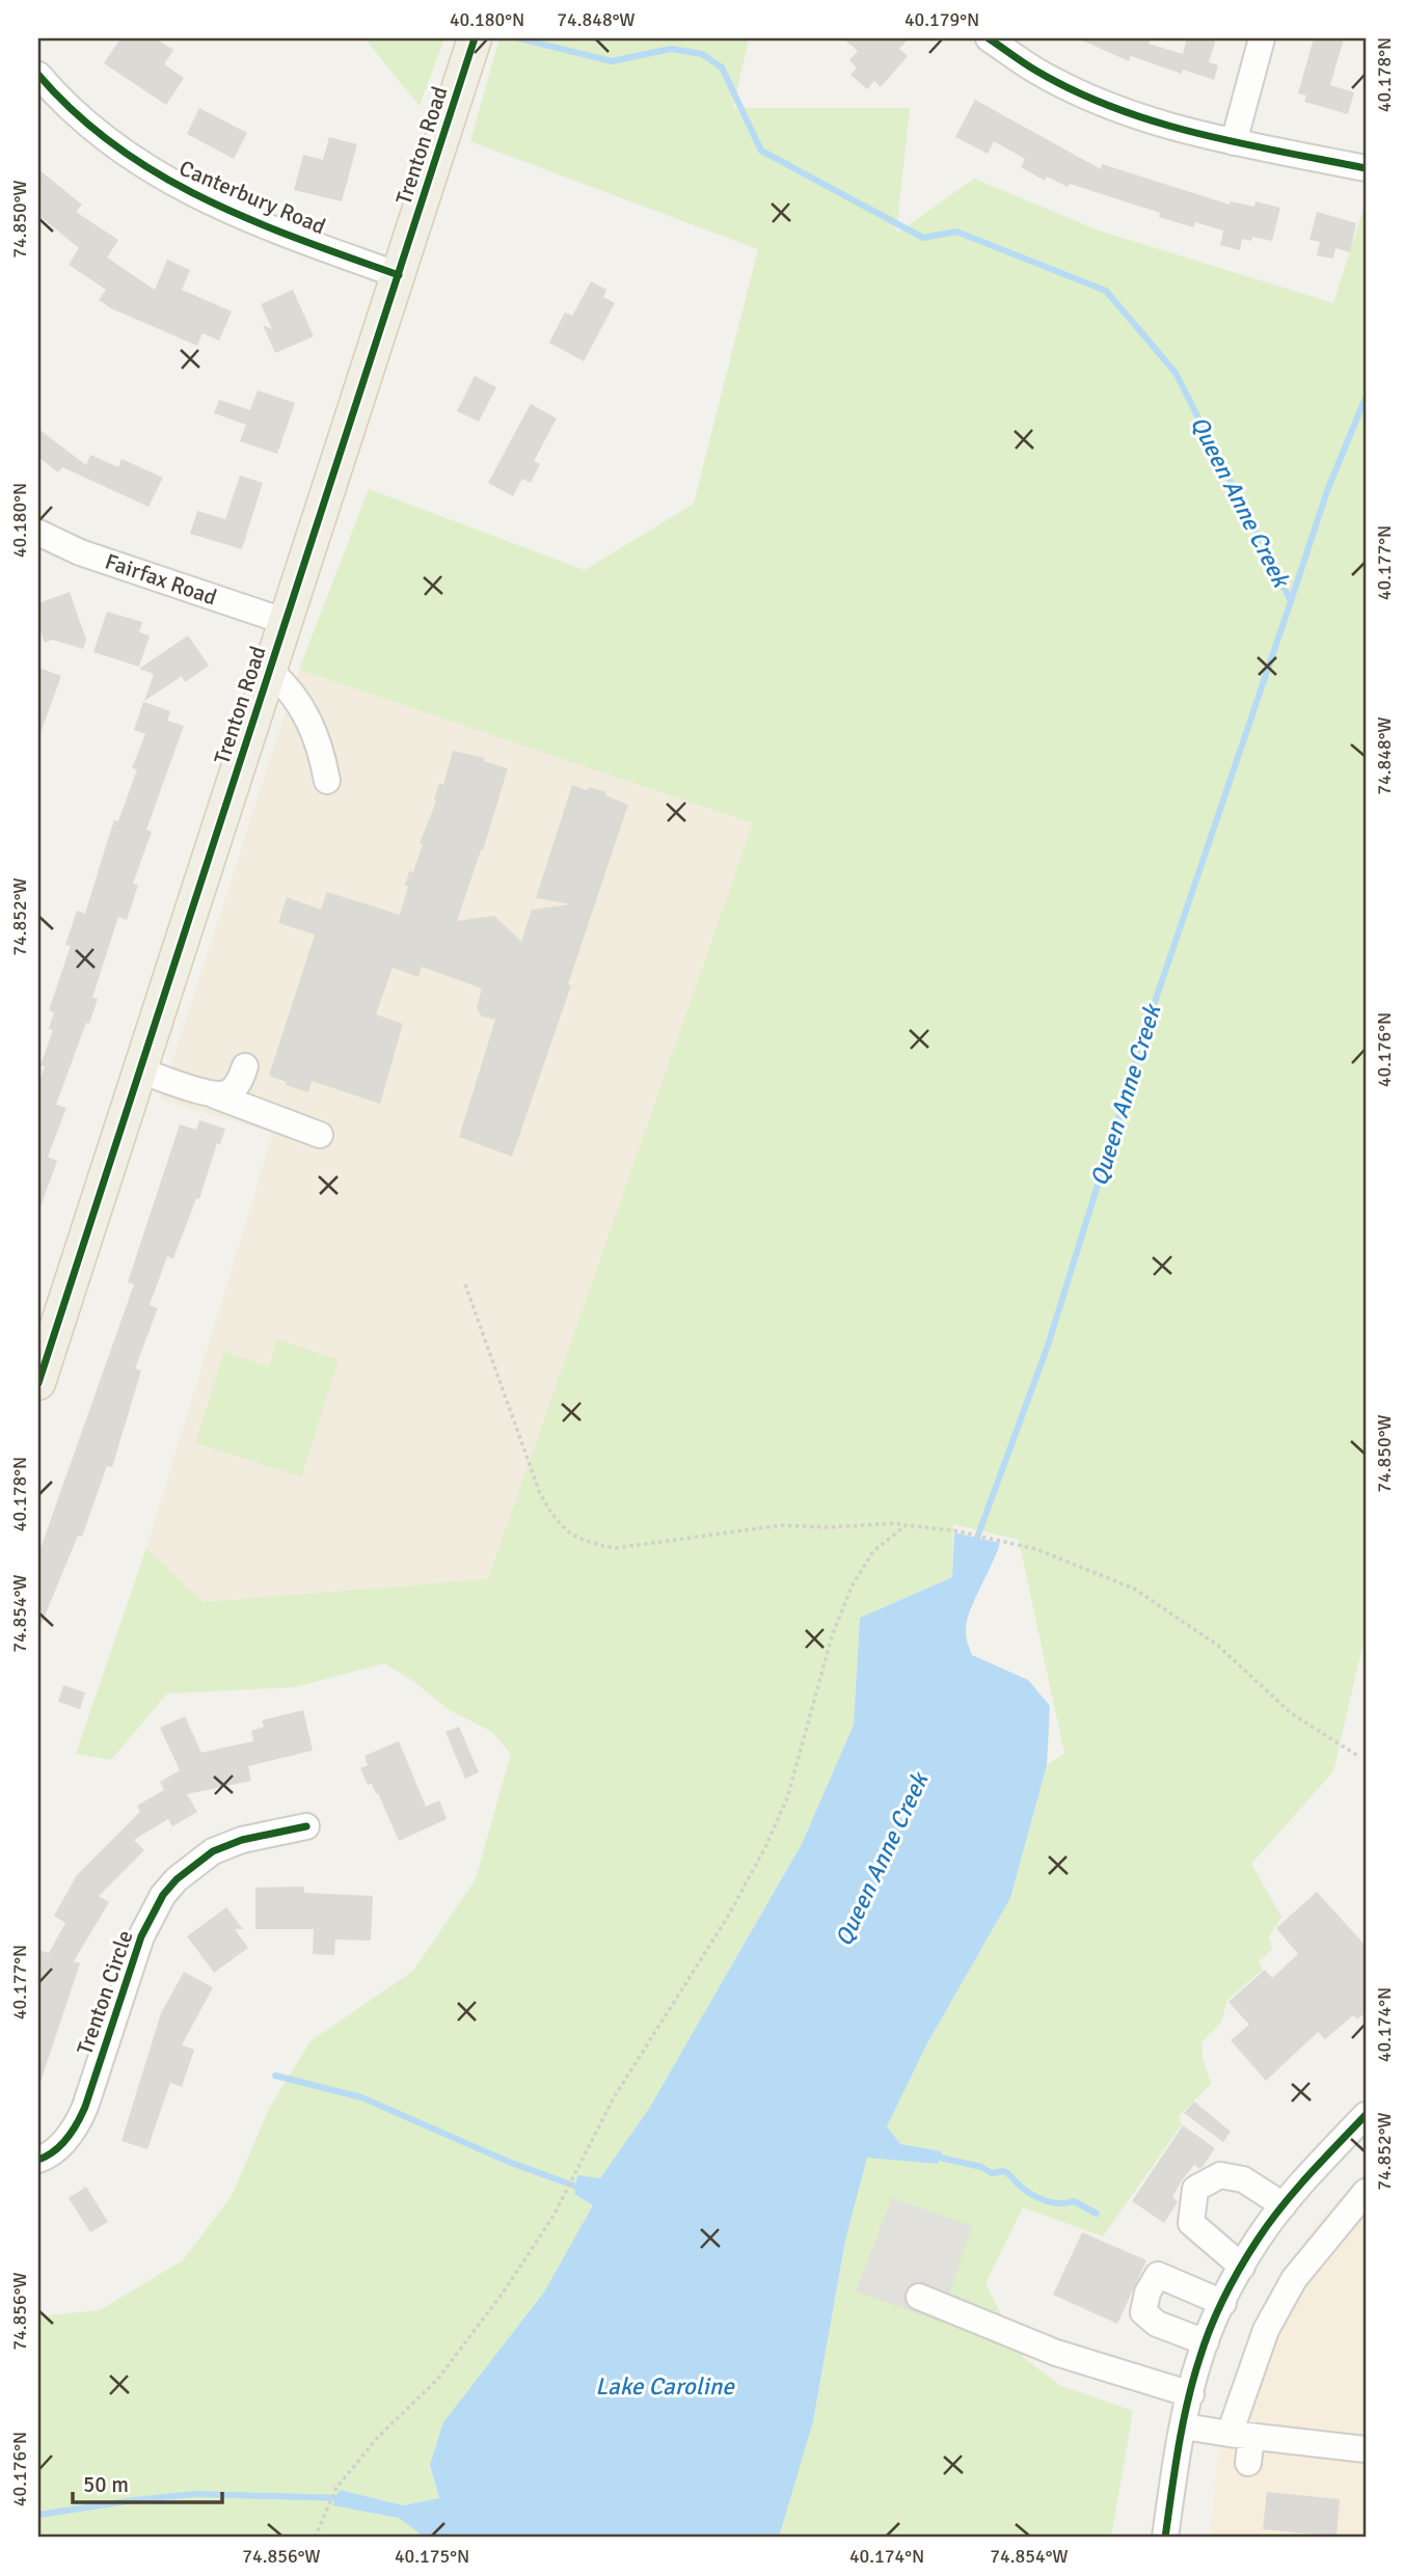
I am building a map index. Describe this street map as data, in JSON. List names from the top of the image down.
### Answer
{
  "streets": {
    "main road": ["Trenton Road"],
    "street": ["Canterbury Road", "Fairfax Road", "Trenton Circle"]
  },
  "crossings": [
    ["Trenton Road", "Canterbury Road"],
    ["Trenton Road", "Fairfax Road"]
  ],
  "water": ["Queen Anne Creek", "Lake Caroline"],
  "scale_bar": "50 m",
  "coordinates": [
    "40.180°N",
    "74.848°W",
    "40.179°N",
    "40.178°N",
    "74.850°W",
    "40.177°N",
    "74.852°W",
    "40.176°N",
    "74.854°W",
    "40.174°N",
    "74.856°W",
    "40.175°N"
  ]
}
